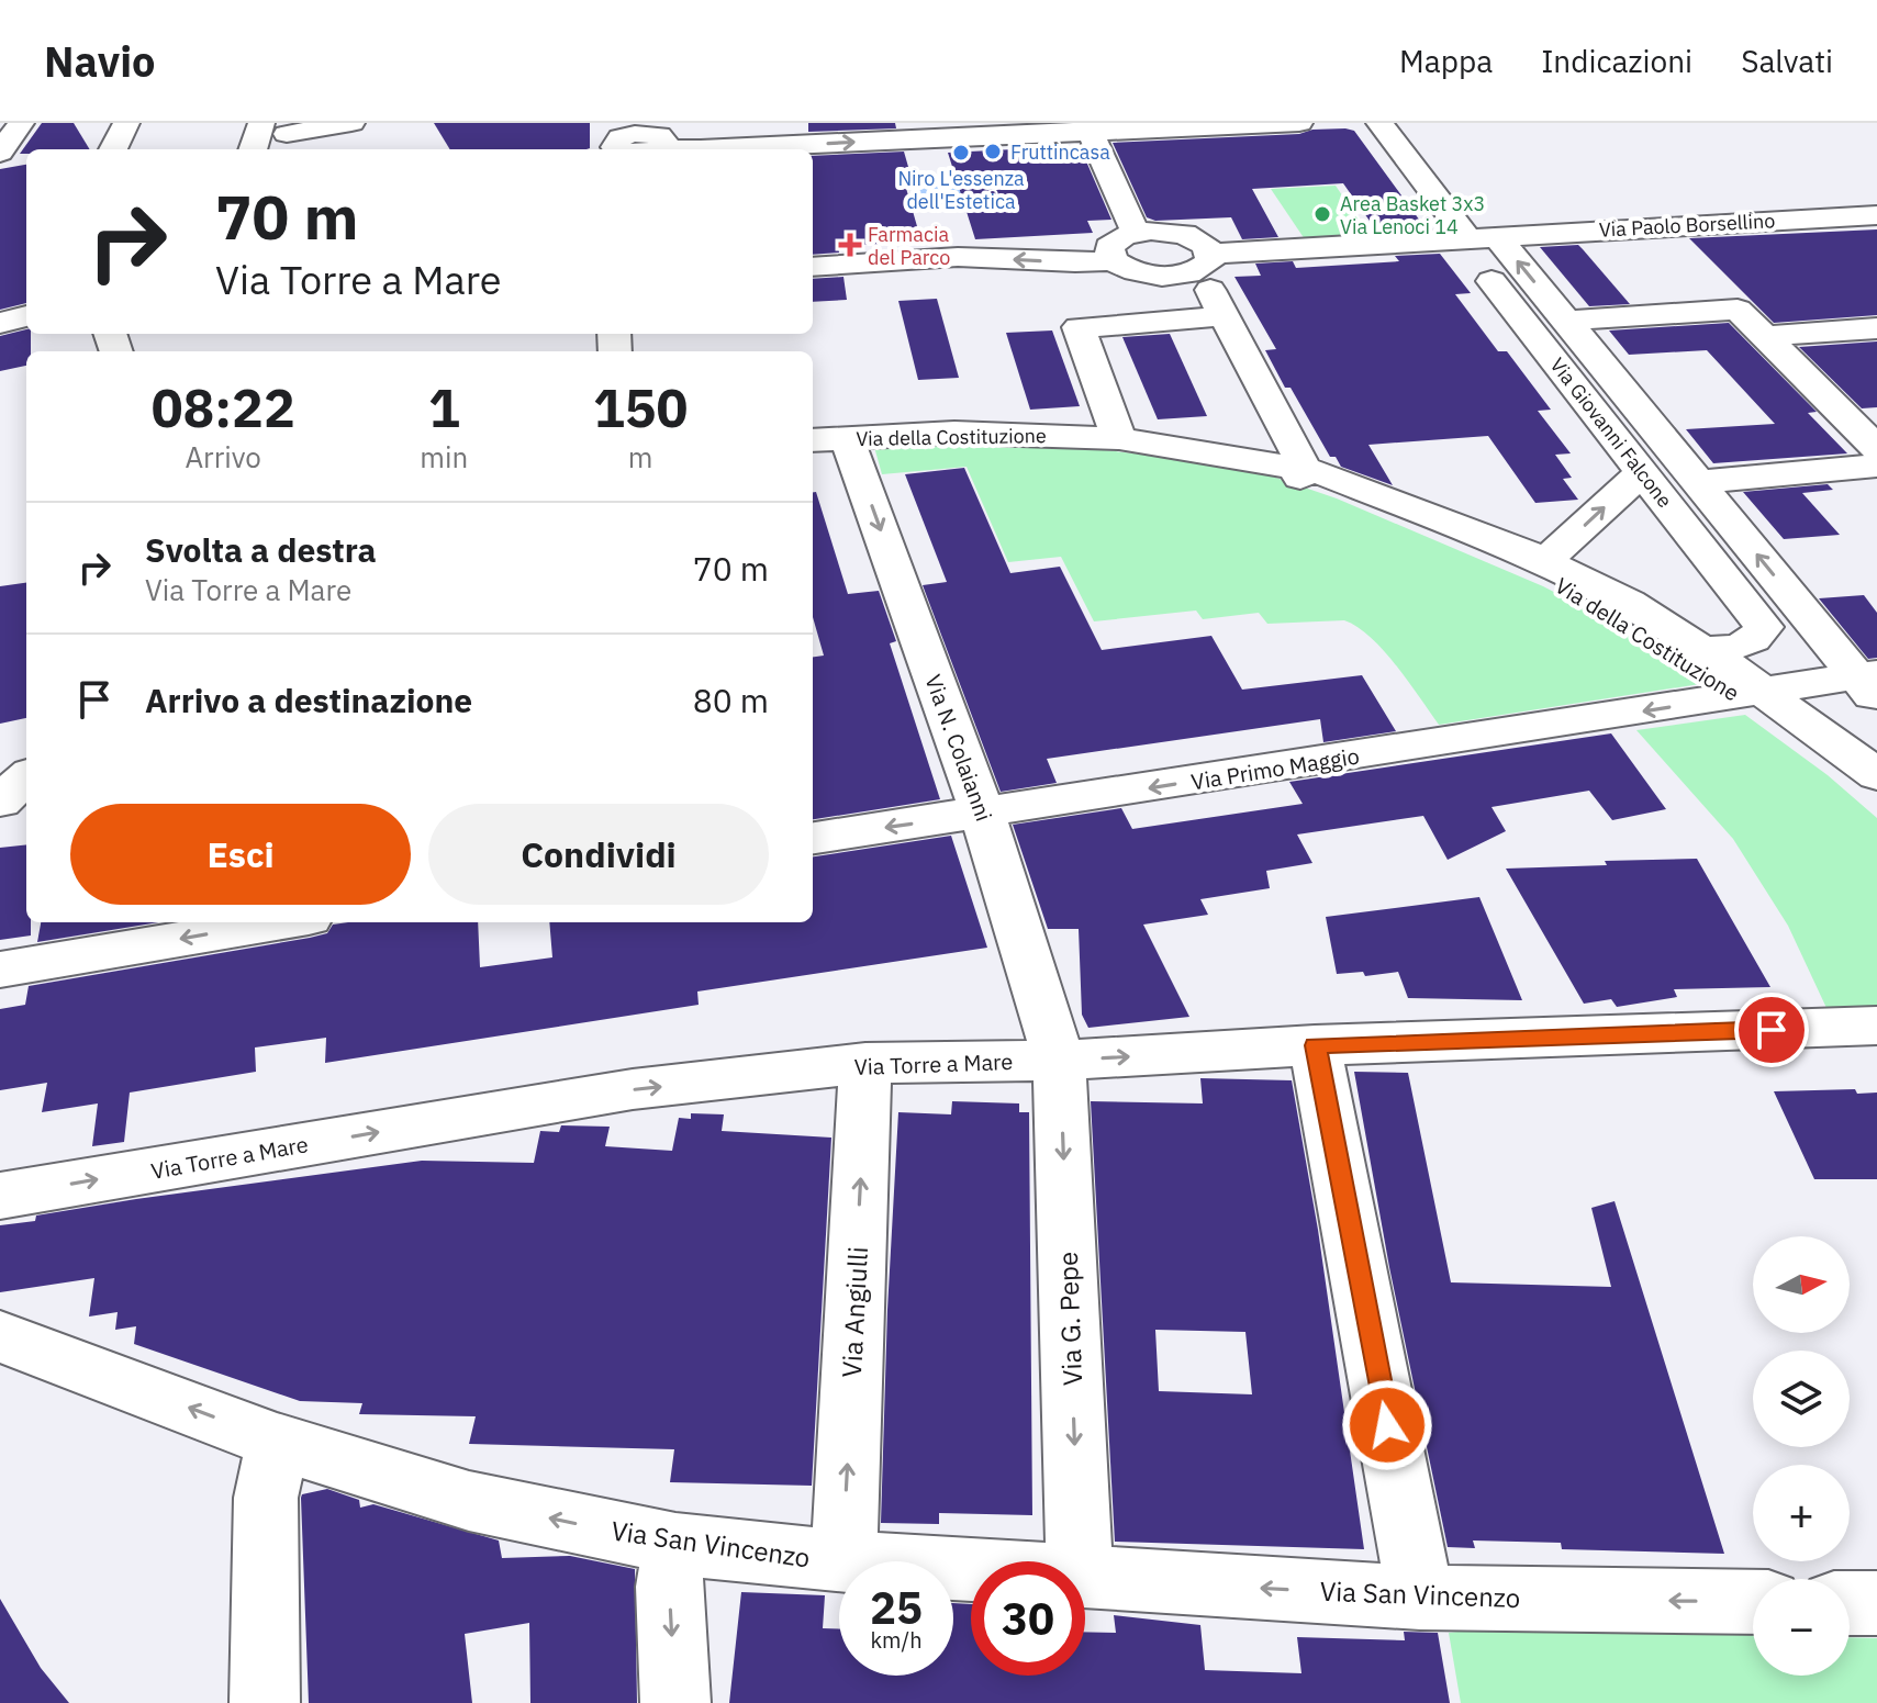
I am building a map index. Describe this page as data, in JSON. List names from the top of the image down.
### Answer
{
  "streets": {
    "street": [
      "Via Paolo Borsellino",
      "Via Giovanni Falcone",
      "Via della Costituzione",
      "Via N. Colaianni",
      "Via Primo Maggio",
      "Via Torre a Mare",
      "Via Angiulli",
      "Via G. Pepe",
      "Via San Vincenzo"
    ]
  },
  "crossings": [
    ["Via Paolo Borsellino", "Via Giovanni Falcone"],
    ["Via Giovanni Falcone", "Via della Costituzione"],
    ["Via Giovanni Falcone", "Via Primo Maggio"],
    ["Via della Costituzione", "Via N. Colaianni"],
    ["Via della Costituzione", "Via Primo Maggio"],
    ["Via N. Colaianni", "Via Primo Maggio"],
    ["Via N. Colaianni", "Via Torre a Mare"],
    ["Via N. Colaianni", "Via G. Pepe"],
    ["Via Torre a Mare", "Via Angiulli"],
    ["Via Torre a Mare", "Via G. Pepe"],
    ["Via Angiulli", "Via San Vincenzo"]
  ],
  "one_way": [
    "Via Primo Maggio",
    "Via Torre a Mare",
    "Via Angiulli",
    "Via San Vincenzo"
  ],
  "places": {
    "other": ["Fruttincasa", "Niro L'essenza dell'Estetica", "Area Basket 3x3 Via Lenoci 14"],
    "health": ["Farmacia del Parco"]
  },
  "north": "right",
  "page": {
    "header": "Navio",
    "nav": ["Mappa", "Indicazioni", "Salvati"],
    "turn": ["70 m", "Via Torre a Mare"],
    "eta": [
      "08:22",
      "Arrivo",
      "1",
      "min",
      "150",
      "m"
    ],
    "list": [
      {
        "name": "Svolta a destra",
        "note": "Via Torre a Mare",
        "value": "70 m"
      },
      {
        "name": "Arrivo a destinazione",
        "value": "80 m"
      }
    ],
    "buttons": ["Esci", "Condividi"],
    "map_buttons": ["+", "−"],
    "speed": "25 km/h",
    "limit": "30"
  }
}
